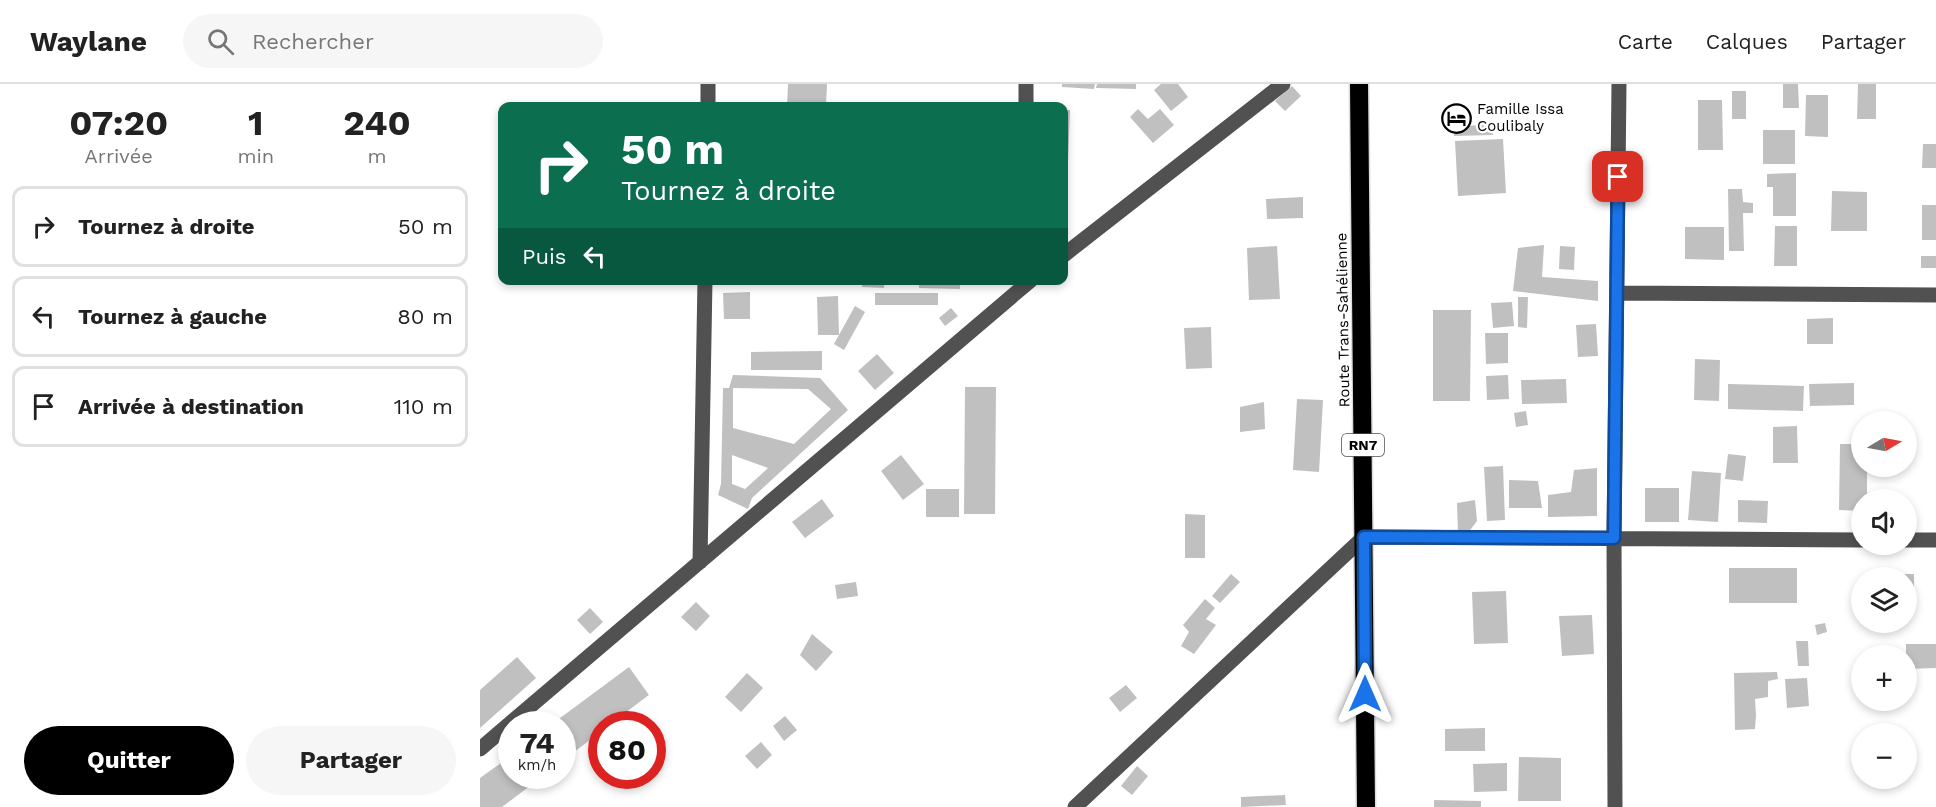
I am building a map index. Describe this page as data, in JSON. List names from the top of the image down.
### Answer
{
  "streets": {
    "highway": ["Route Trans-Sahélienne", "RN7"]
  },
  "places": {
    "hotel": ["Famille Issa Coulibaly"]
  },
  "north": "right",
  "page": {
    "header": "Waylane",
    "search": "Rechercher",
    "nav": ["Carte", "Calques", "Partager"],
    "eta": [
      "07:20",
      "Arrivée",
      "1",
      "min",
      "240",
      "m"
    ],
    "turn": ["50 m", "Tournez à droite"],
    "list": [
      {
        "name": "Tournez à droite",
        "value": "50 m"
      },
      {
        "name": "Tournez à gauche",
        "value": "80 m"
      },
      {
        "name": "Arrivée à destination",
        "value": "110 m"
      }
    ],
    "then": "Puis",
    "map_buttons": ["+", "−"],
    "speed": "74 km/h",
    "limit": "80",
    "buttons": ["Quitter", "Partager"]
  }
}
